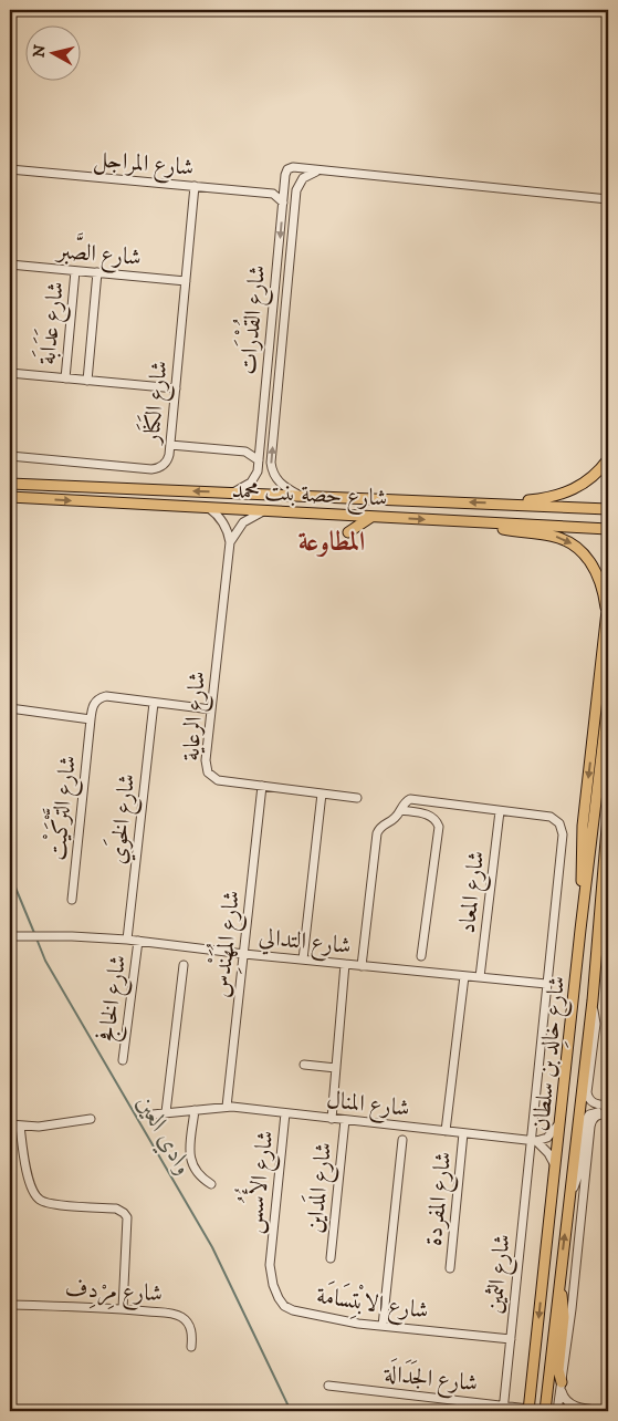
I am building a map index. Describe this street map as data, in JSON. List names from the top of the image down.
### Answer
{
  "streets": {
    "main road": ["شارع حصة بنت محمد", "شارع خالِد بن سلطان"],
    "street": [
      "شارع المراجل",
      "شارع الصَّبر",
      "شارع القُدْرَات",
      "شارع عَدَابَة",
      "شارع الكَنَار",
      "شارع الرعاية",
      "شارع التَّرْكَيْت",
      "شارع الخوَي",
      "شارع المعاد",
      "شارع التدالي",
      "شارع المُهَنْدِس",
      "شارع الخافج",
      "شارع المنال",
      "شارع الأُسُس",
      "شارع المَداين",
      "شارع المفردة",
      "شارع الثمين",
      "شارع مِرْدِف",
      "شارع الابْتِسَامَة",
      "شارع الجَدَالَة"
    ]
  },
  "crossings": [
    ["شارع المراجل", "شارع الكَنَار"],
    ["شارع الصَّبر", "شارع عَدَابَة"],
    ["شارع الصَّبر", "شارع الكَنَار"],
    ["شارع القُدْرَات", "شارع حصة بنت محمد"],
    ["شارع حصة بنت محمد", "شارع الرعاية"],
    ["شارع الرعاية", "شارع التَّرْكَيْت"],
    ["شارع الرعاية", "شارع المُهَنْدِس"],
    ["شارع التَّرْكَيْت", "شارع الخوَي"],
    ["شارع الخوَي", "شارع التدالي"],
    ["شارع المعاد", "شارع التدالي"],
    ["شارع المعاد", "شارع الثمين"],
    ["شارع التدالي", "شارع المُهَنْدِس"],
    ["شارع التدالي", "شارع الخافج"],
    ["شارع التدالي", "شارع الثمين"],
    ["شارع المُهَنْدِس", "شارع المنال"],
    ["شارع خالِد بن سلطان", "شارع الجَدَالَة"],
    ["شارع المنال", "شارع الأُسُس"],
    ["شارع المنال", "شارع المَداين"],
    ["شارع المنال", "شارع المفردة"],
    ["شارع المنال", "شارع الثمين"],
    ["شارع الأُسُس", "شارع الابْتِسَامَة"],
    ["شارع الثمين", "شارع الابْتِسَامَة"],
    ["شارع الثمين", "شارع الجَدَالَة"]
  ],
  "districts": ["المطاوعة"],
  "water": ["وادي العين"],
  "north": "left"
}
